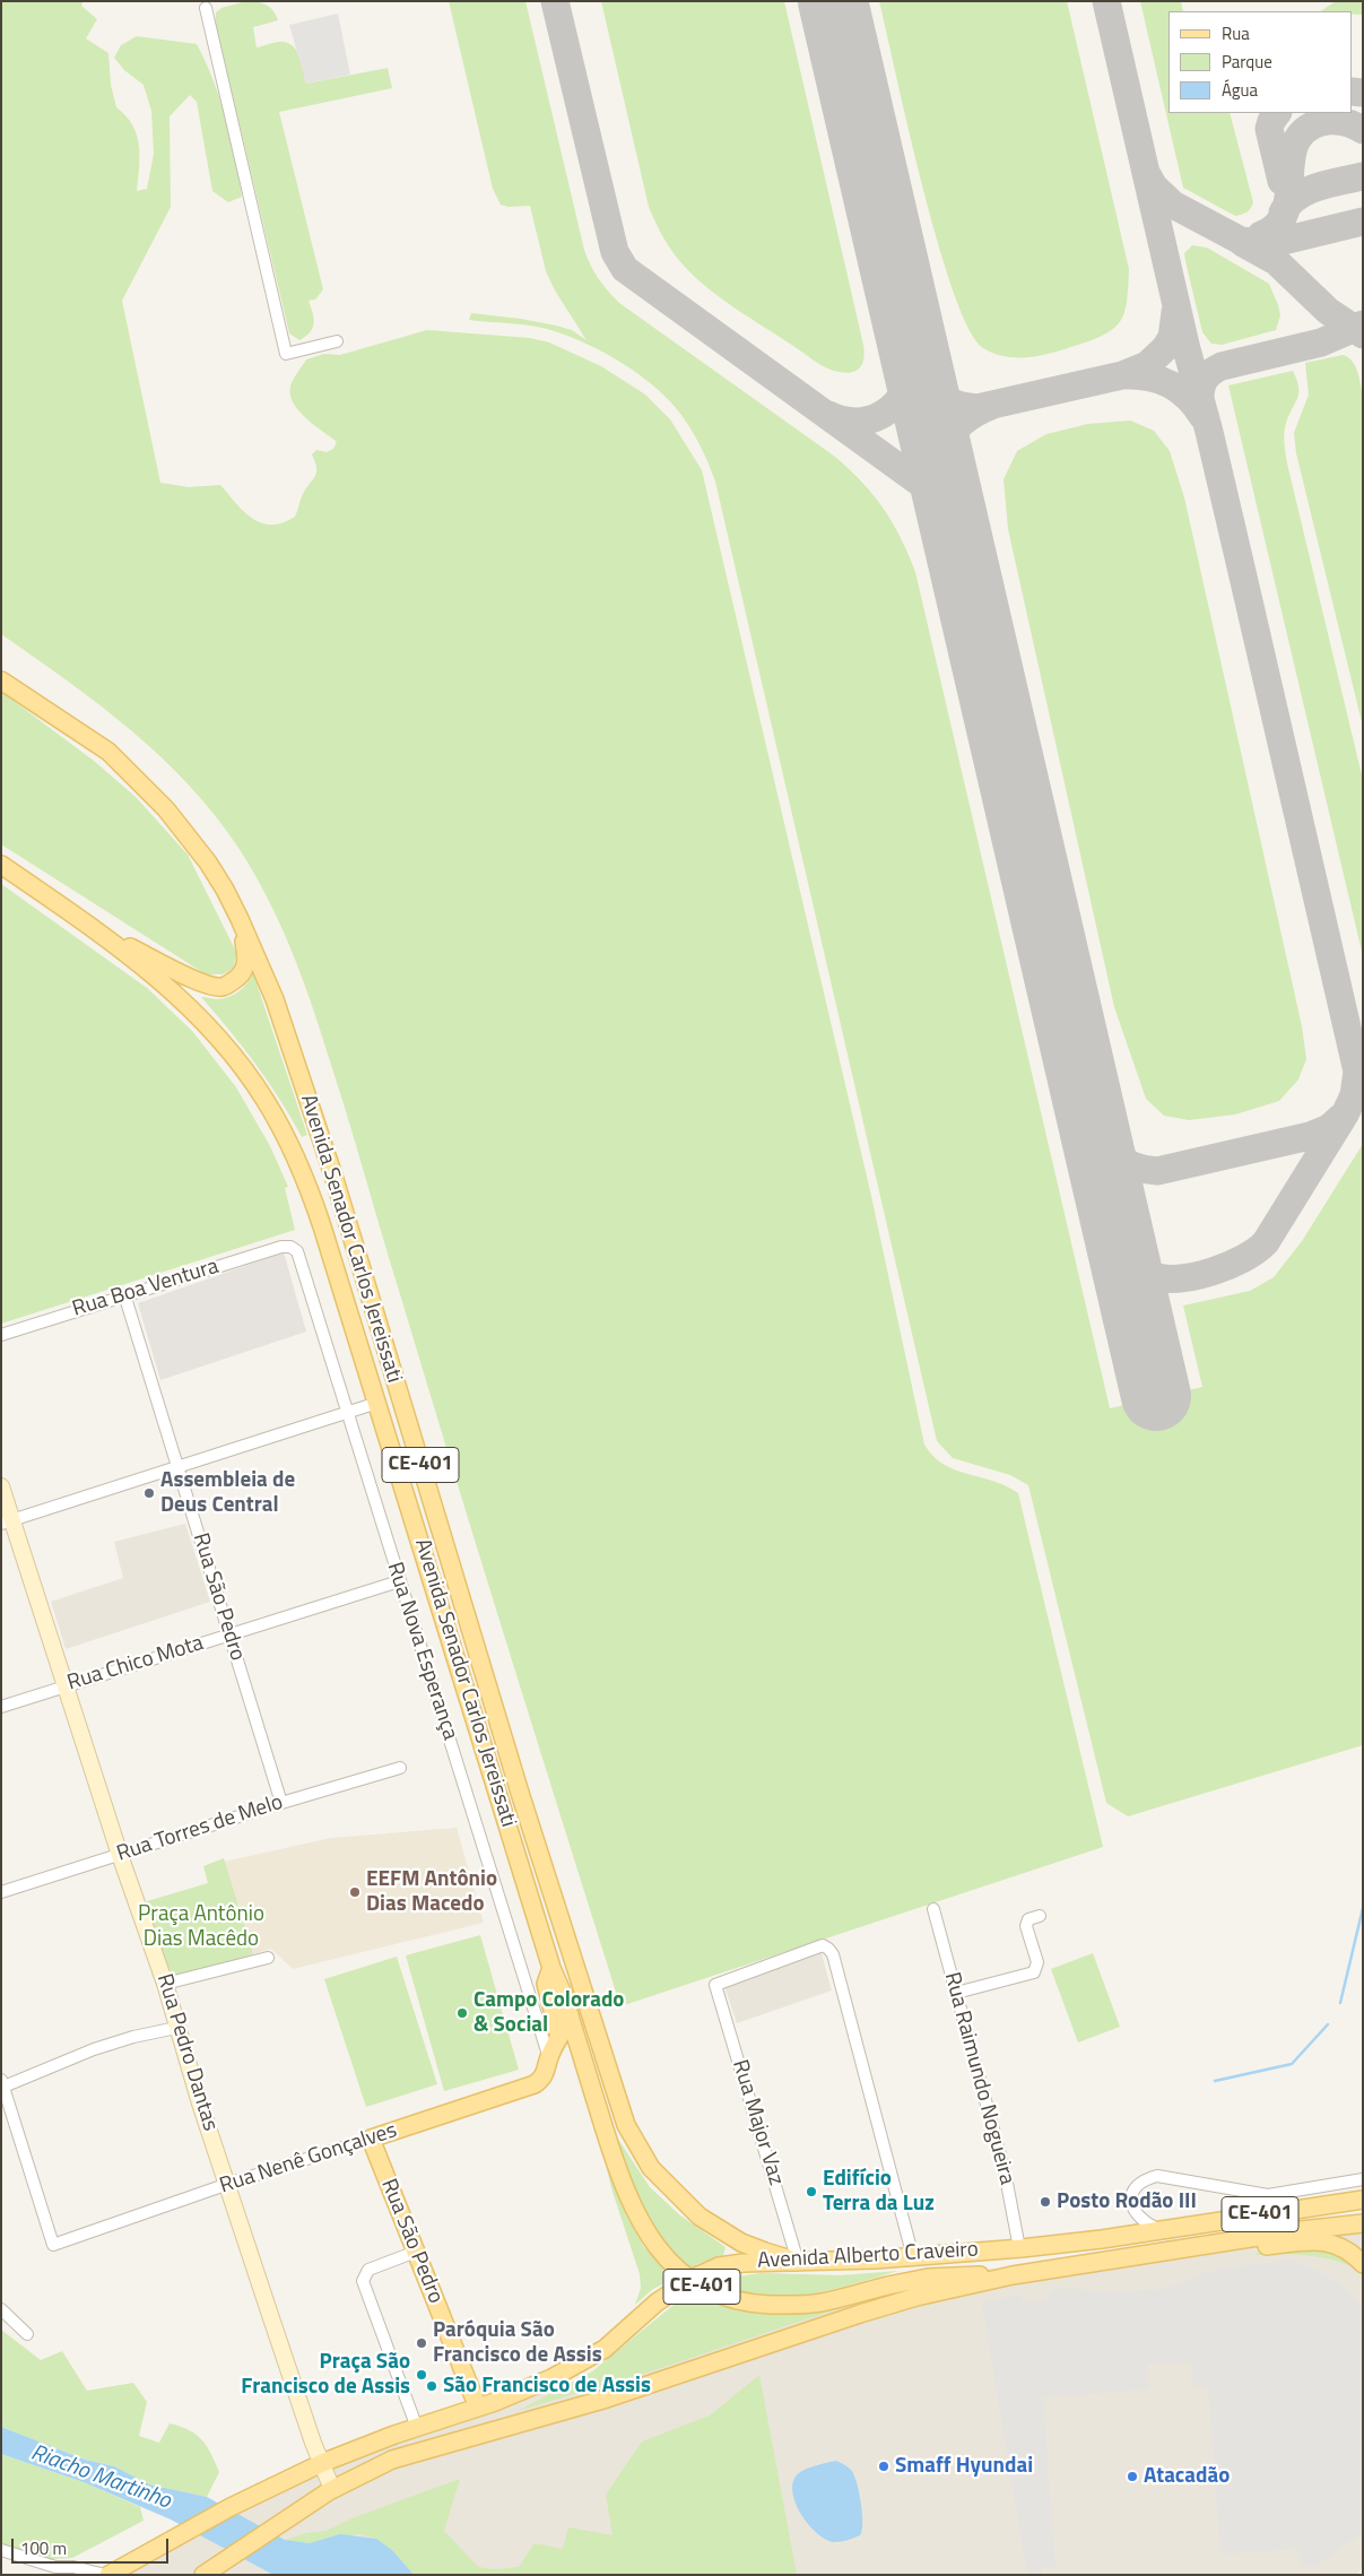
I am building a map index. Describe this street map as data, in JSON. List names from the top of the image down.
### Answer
{
  "streets": {
    "main road": [
      "Avenida Senador Carlos Jereissati",
      "CE-401",
      "Rua São Pedro",
      "Rua Pedro Dantas",
      "Rua Nenê Gonçalves",
      "Avenida Alberto Craveiro"
    ],
    "street": [
      "Rua Boa Ventura",
      "Rua Nova Esperança",
      "Rua Chico Mota",
      "Rua Torres de Melo",
      "Rua Raimundo Nogueira",
      "Rua Major Vaz"
    ]
  },
  "crossings": [
    ["Avenida Senador Carlos Jereissati", "Rua Major Vaz"],
    ["Avenida Senador Carlos Jereissati", "Rua Nenê Gonçalves"],
    ["Avenida Senador Carlos Jereissati", "Avenida Alberto Craveiro"],
    ["Rua Boa Ventura", "Rua São Pedro"],
    ["Rua Boa Ventura", "Rua Nova Esperança"],
    ["Rua São Pedro", "Rua Chico Mota"],
    ["Rua São Pedro", "Rua Torres de Melo"],
    ["Rua São Pedro", "Rua Nenê Gonçalves"],
    ["Rua São Pedro", "Avenida Alberto Craveiro"],
    ["Rua Nova Esperança", "Rua Chico Mota"],
    ["Rua Nova Esperança", "Rua Nenê Gonçalves"],
    ["Rua Chico Mota", "Rua Pedro Dantas"],
    ["Rua Torres de Melo", "Rua Pedro Dantas"],
    ["Rua Pedro Dantas", "Rua Nenê Gonçalves"],
    ["Rua Pedro Dantas", "Avenida Alberto Craveiro"],
    ["Rua Raimundo Nogueira", "Avenida Alberto Craveiro"],
    ["Rua Major Vaz", "Avenida Alberto Craveiro"]
  ],
  "water": ["Riacho Martinho"],
  "parks": ["Praça Antônio Dias Macêdo"],
  "places": [
    "Assembleia de Deus Central",
    "EEFM Antônio Dias Macedo",
    "Campo Colorado & Social",
    "Edifício Terra da Luz",
    "Posto Rodão III",
    "Paróquia São Francisco de Assis",
    "Praça São Francisco de Assis",
    "São Francisco de Assis",
    "Smaff Hyundai",
    "Atacadão"
  ],
  "legend": ["Rua", "Parque", "Água"],
  "scale_bar": "100 m"
}
